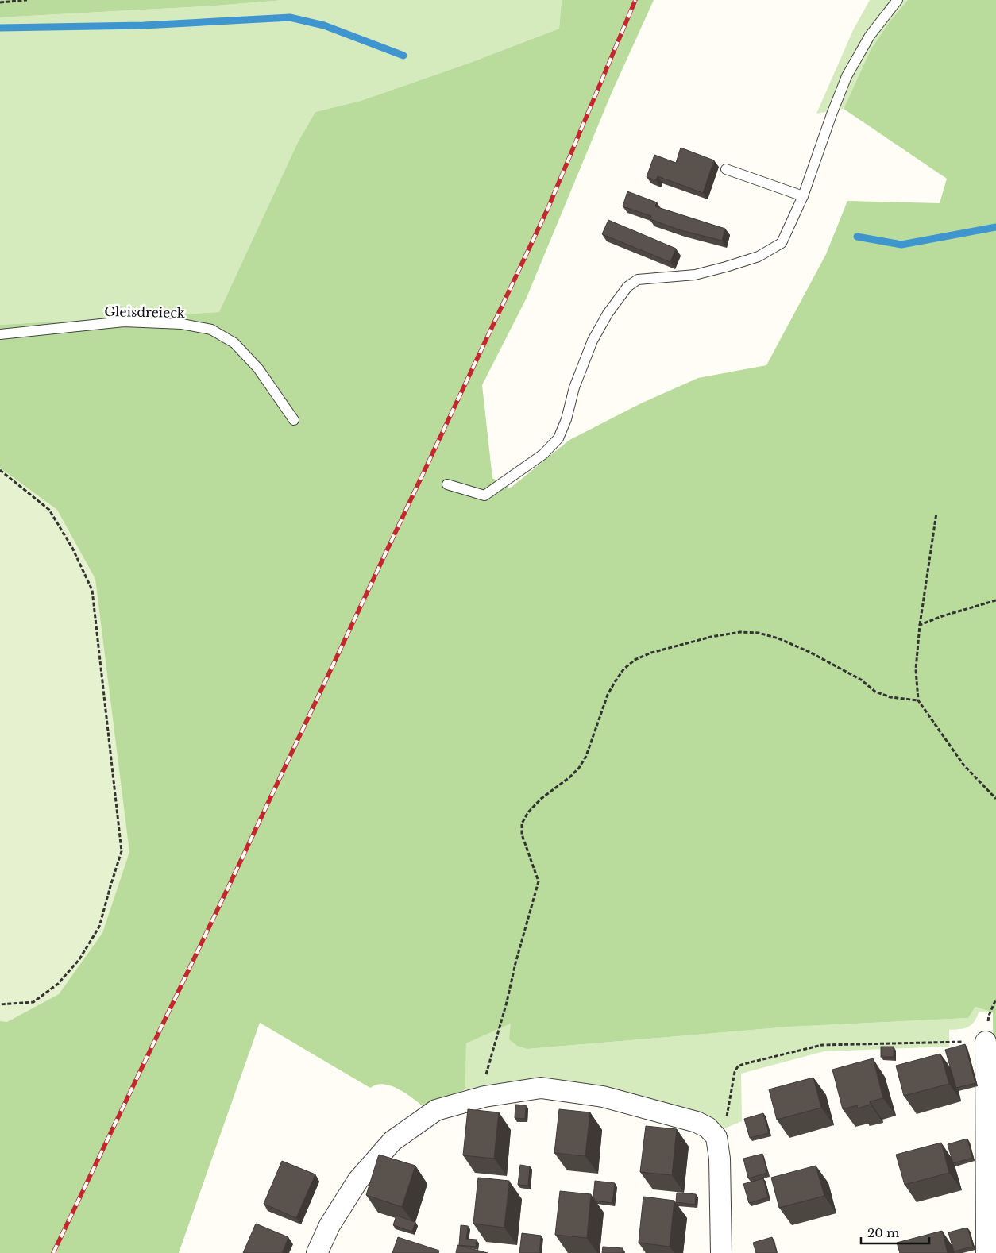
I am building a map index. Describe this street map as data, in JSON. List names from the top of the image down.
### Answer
{
  "streets": {
    "lane": ["Gleisdreieck"]
  },
  "scale_bar": "20 m"
}
